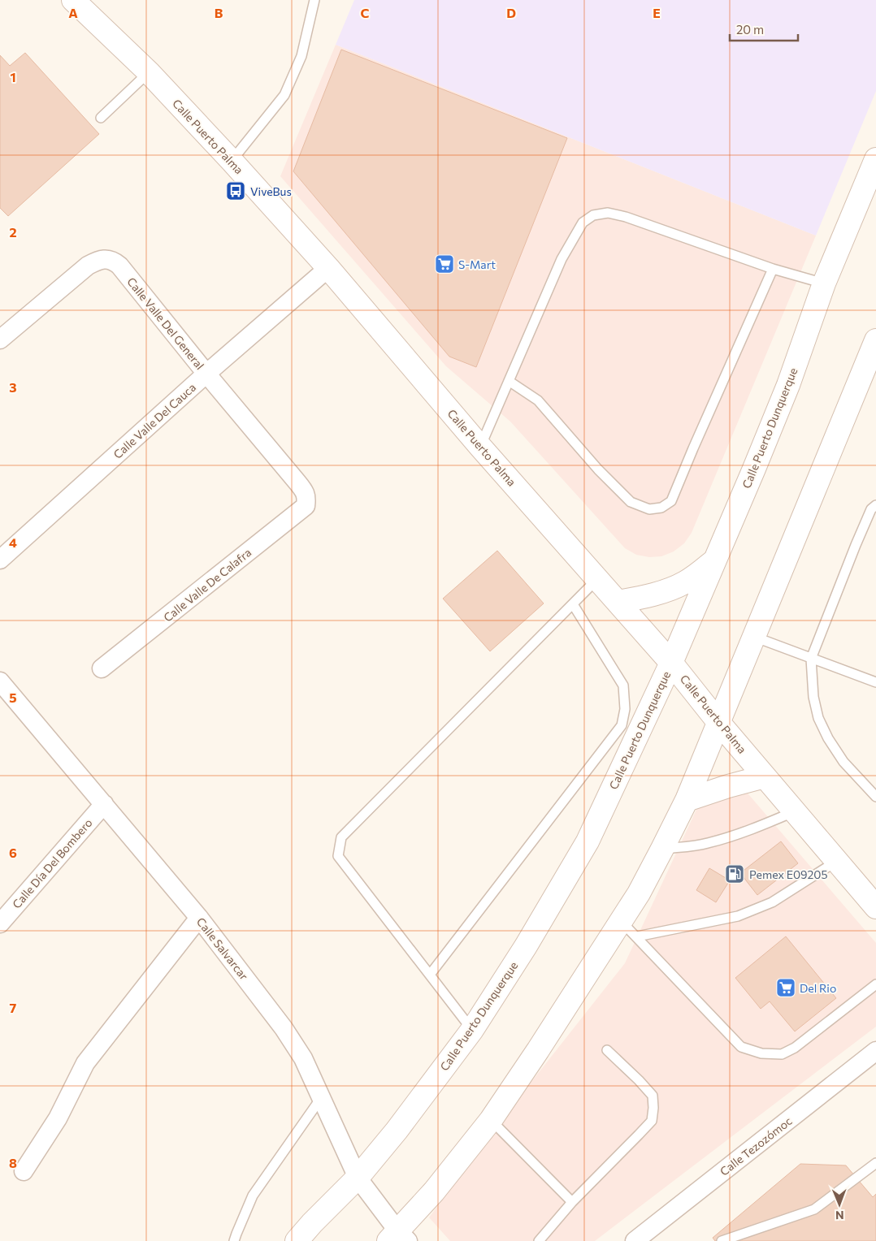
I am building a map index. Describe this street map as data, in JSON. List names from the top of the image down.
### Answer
{
  "streets": {
    "main road": ["Calle Puerto Palma", "Calle Puerto Dunquerque"],
    "street": [
      "Calle Valle Del General",
      "Calle Valle Del Cauca",
      "Calle Valle De Calafra",
      "Calle Día Del Bombero",
      "Calle Salvarcar",
      "Calle Tezozómoc"
    ]
  },
  "crossings": [
    ["Calle Puerto Palma", "Calle Valle Del Cauca"],
    ["Calle Puerto Palma", "Calle Puerto Dunquerque"],
    ["Calle Valle Del General", "Calle Valle Del Cauca"],
    ["Calle Valle Del General", "Calle Valle De Calafra"],
    ["Calle Puerto Dunquerque", "Calle Salvarcar"],
    ["Calle Día Del Bombero", "Calle Salvarcar"]
  ],
  "places": {
    "bus stop": ["ViveBus"],
    "supermarket": ["S-Mart", "Del Rio"],
    "fuel station": ["Pemex E09205"]
  },
  "scale_bar": "20 m",
  "north": "bottom",
  "grid": {
    "columns": [
      "A",
      "B",
      "C",
      "D",
      "E"
    ],
    "rows": [
      "1",
      "2",
      "3",
      "4",
      "5",
      "6",
      "7",
      "8"
    ]
  }
}
